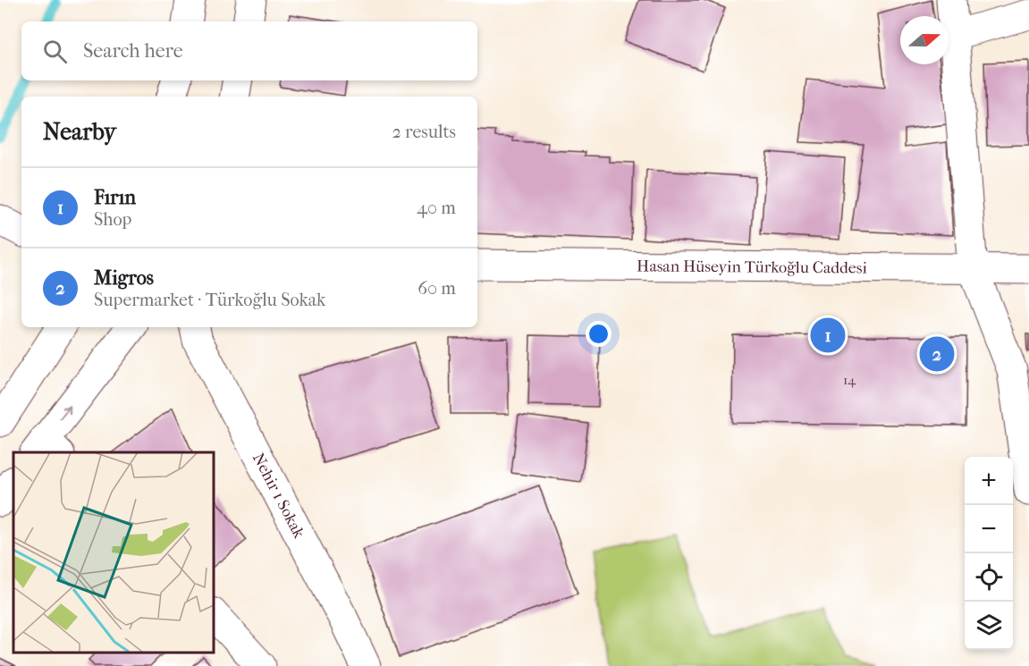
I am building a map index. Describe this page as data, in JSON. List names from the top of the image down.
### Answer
{
  "streets": {
    "street": ["Hasan Hüseyin Türkoğlu Caddesi", "Nehir 1 Sokak"]
  },
  "house_numbers": ["14"],
  "north": "right",
  "page": {
    "search": "Search here",
    "heading": ["Nearby", "2 results"],
    "list": [
      {
        "mark": "1",
        "name": "Fırın",
        "note": "Shop",
        "value": "40 m"
      },
      {
        "mark": "2",
        "name": "Migros",
        "note": "Supermarket · Türkoğlu Sokak",
        "value": "60 m"
      }
    ],
    "pins": ["1", "2"],
    "map_buttons": ["+", "−"]
  }
}
